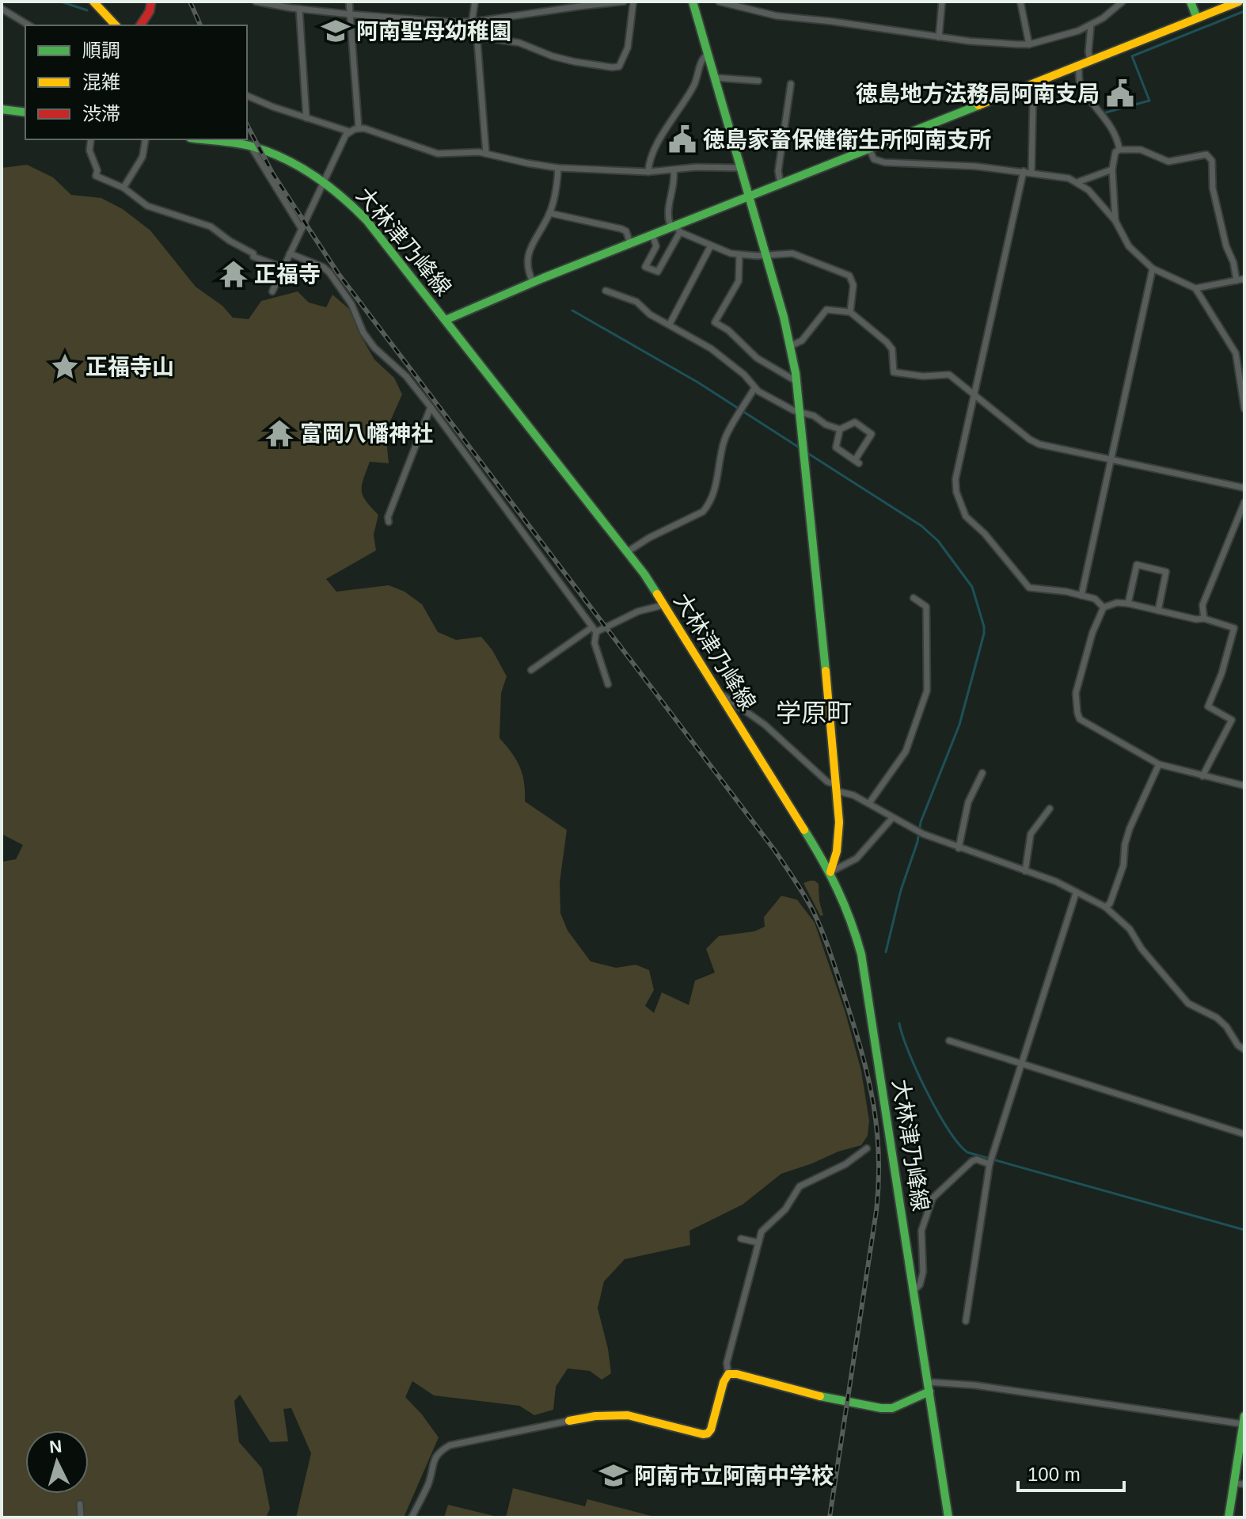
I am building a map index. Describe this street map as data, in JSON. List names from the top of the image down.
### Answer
{
  "streets": {
    "street": ["大林津乃峰線"]
  },
  "districts": ["学原町"],
  "places": {
    "school or university": ["阿南聖母幼稚園", "阿南市立阿南中学校"],
    "public building": ["徳島地方法務局阿南支局", "徳島家畜保健衛生所阿南支所"],
    "temple": ["正福寺", "富岡八幡神社"],
    "place": ["正福寺山"]
  },
  "legend": ["順調", "混雑", "渋滞"],
  "scale_bar": "100 m",
  "north": "top"
}
